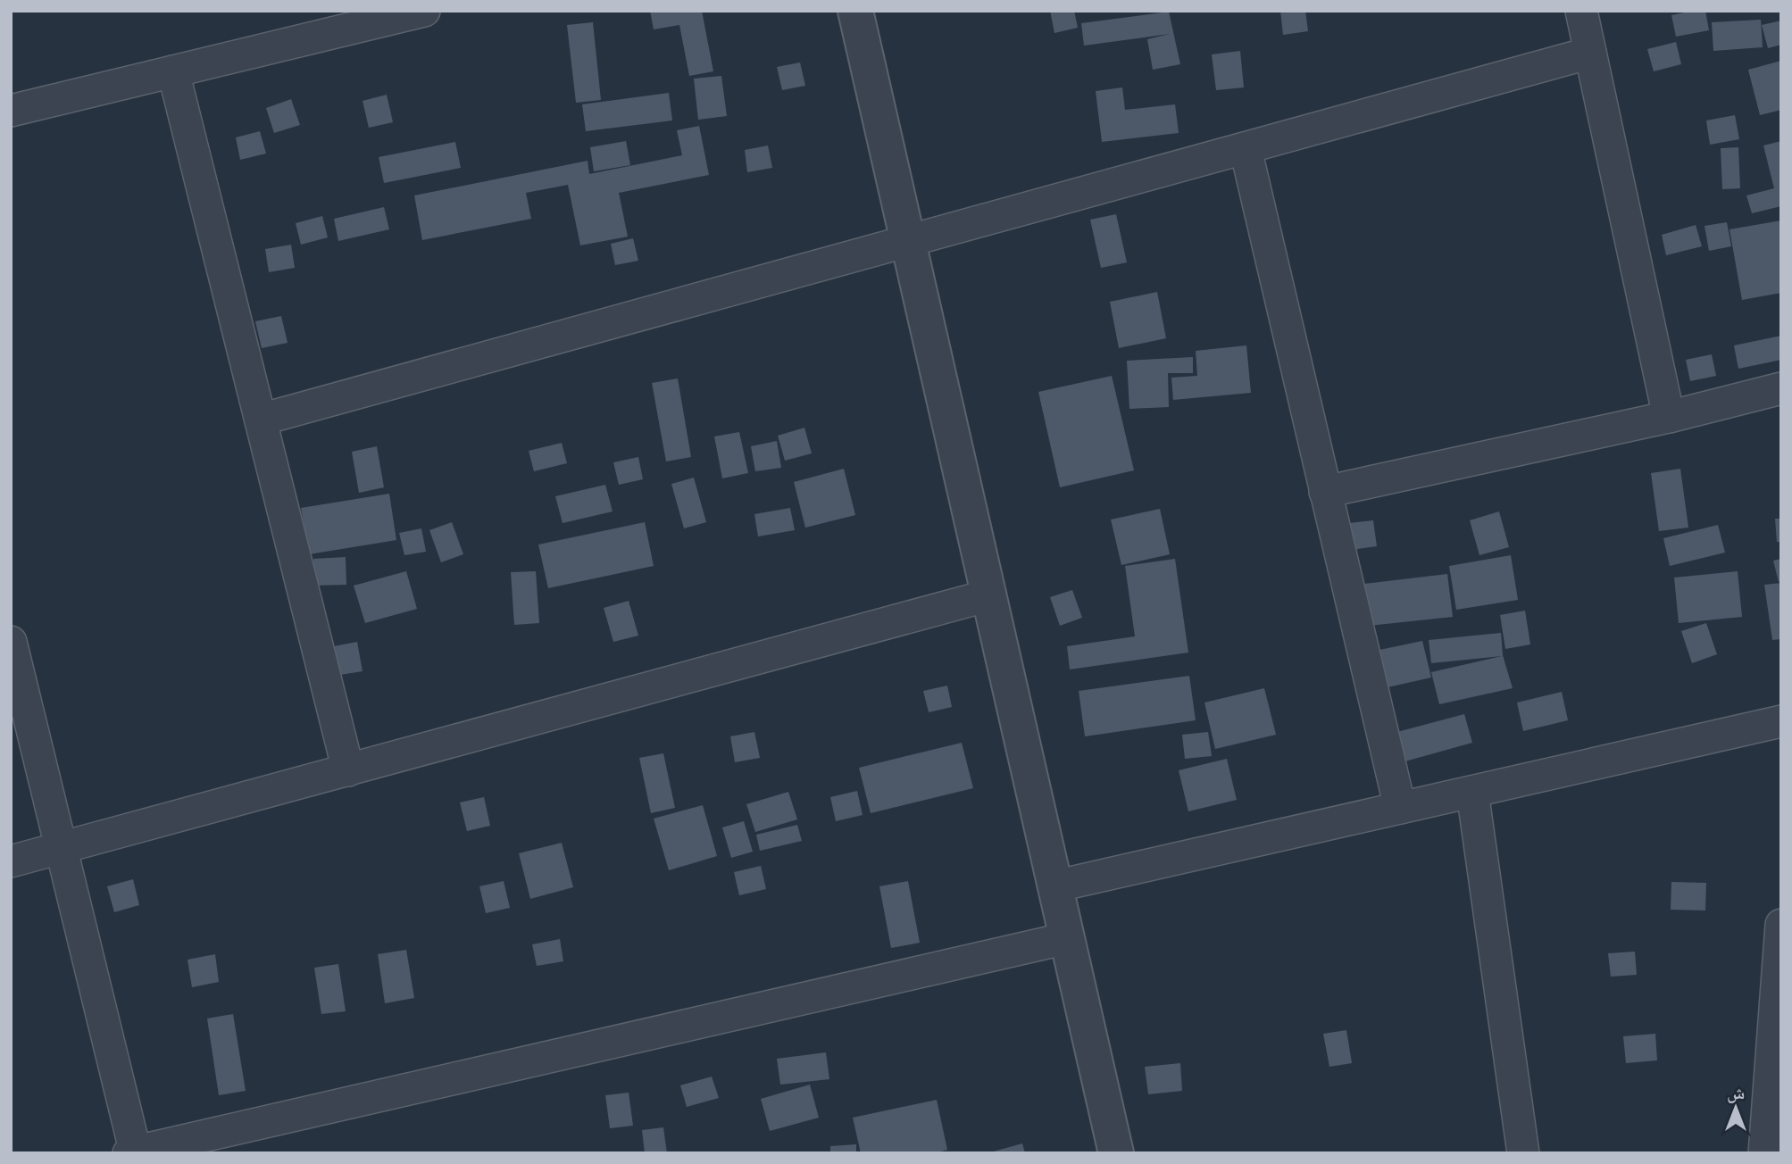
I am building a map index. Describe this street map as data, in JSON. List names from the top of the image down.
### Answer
{
  "north": "top"
}
